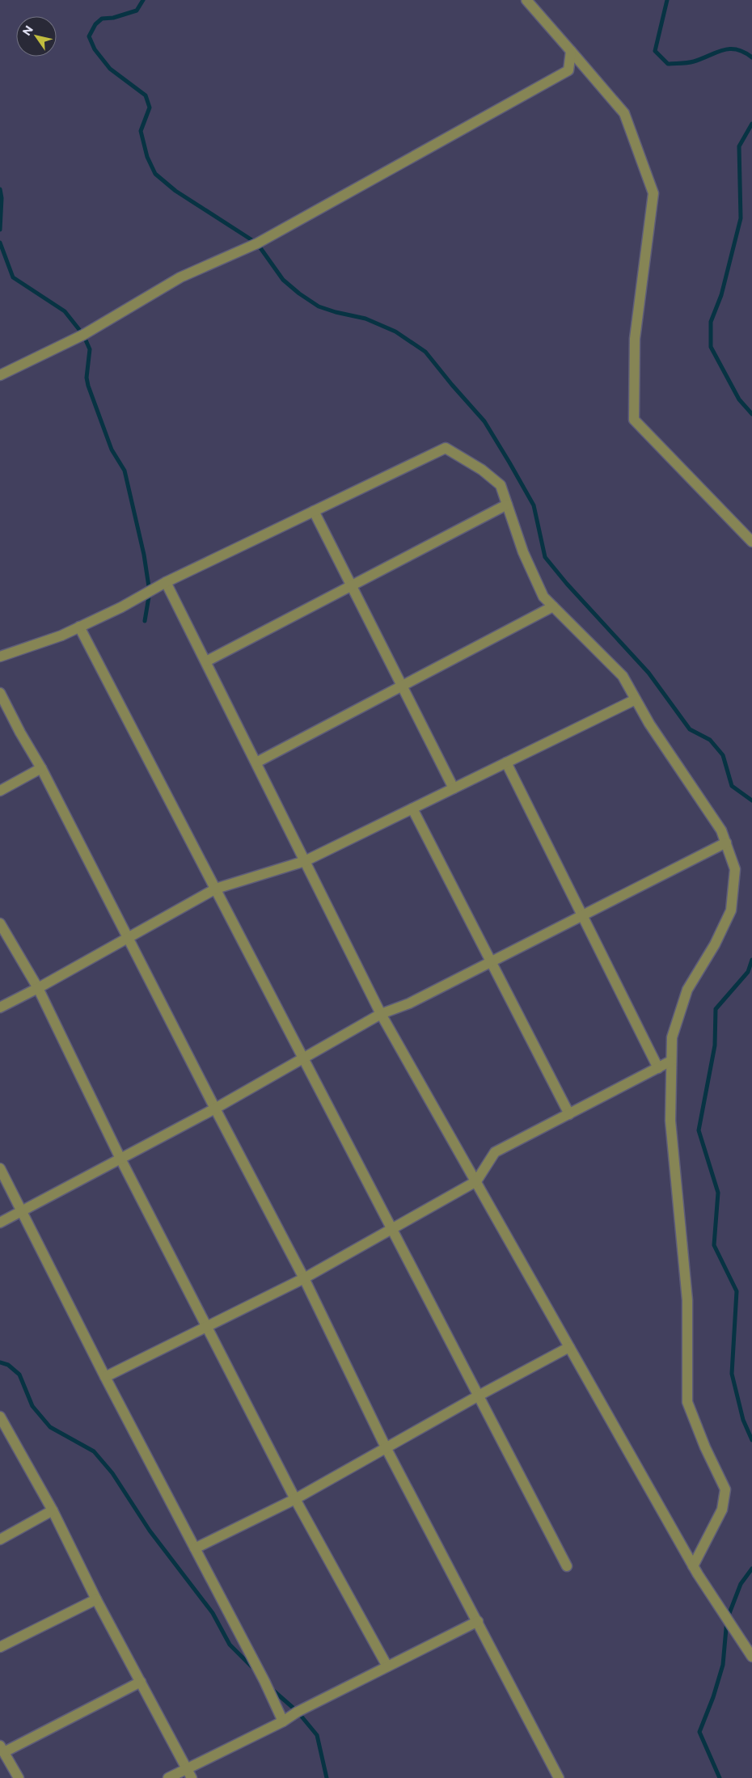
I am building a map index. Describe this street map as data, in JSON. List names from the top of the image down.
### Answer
{
  "north": "top left"
}
